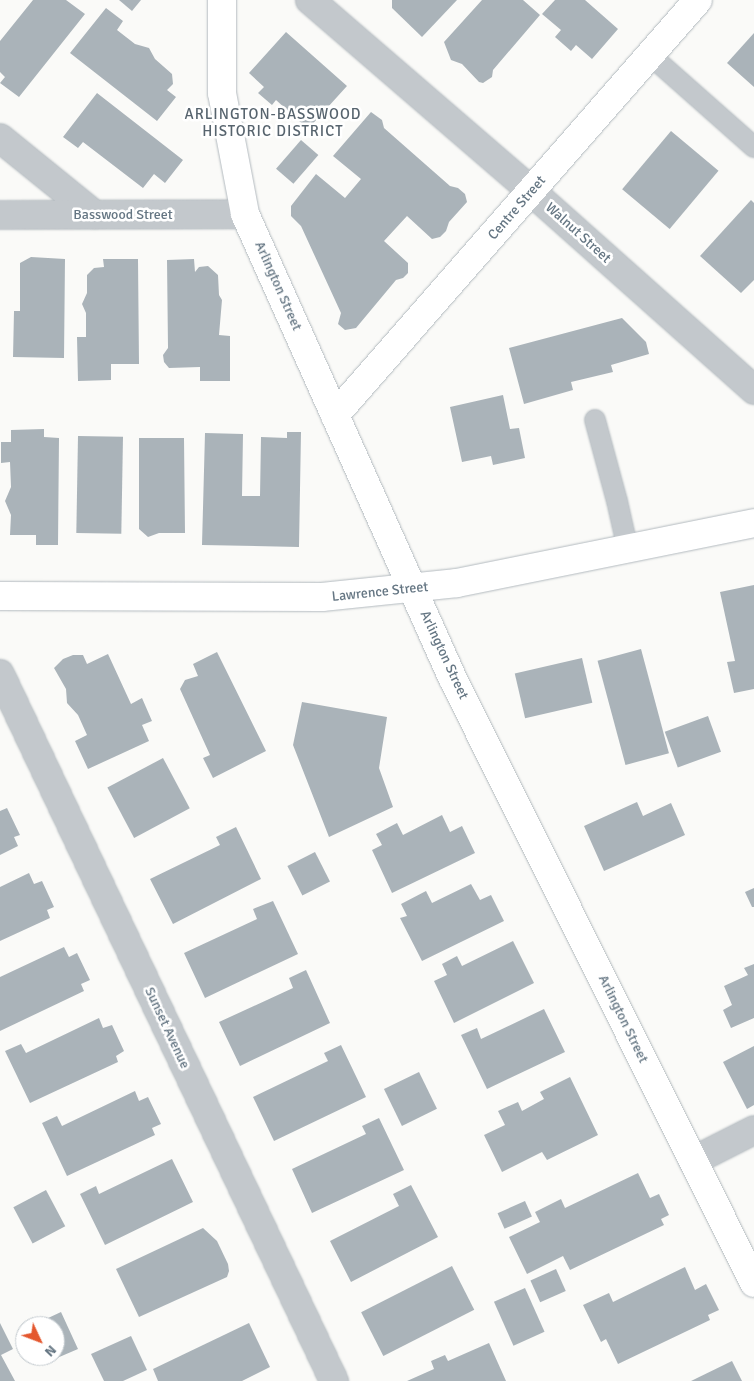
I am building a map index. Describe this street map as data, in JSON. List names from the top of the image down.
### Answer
{
  "streets": {
    "street": [
      "Centre Street",
      "Basswood Street",
      "Walnut Street",
      "Arlington Street",
      "Lawrence Street",
      "Sunset Avenue"
    ]
  },
  "crossings": [
    ["Centre Street", "Walnut Street"],
    ["Centre Street", "Arlington Street"],
    ["Basswood Street", "Arlington Street"],
    ["Arlington Street", "Lawrence Street"]
  ],
  "districts": ["ARLINGTON-BASSWOOD HISTORIC DISTRICT"],
  "north": "bottom right"
}
